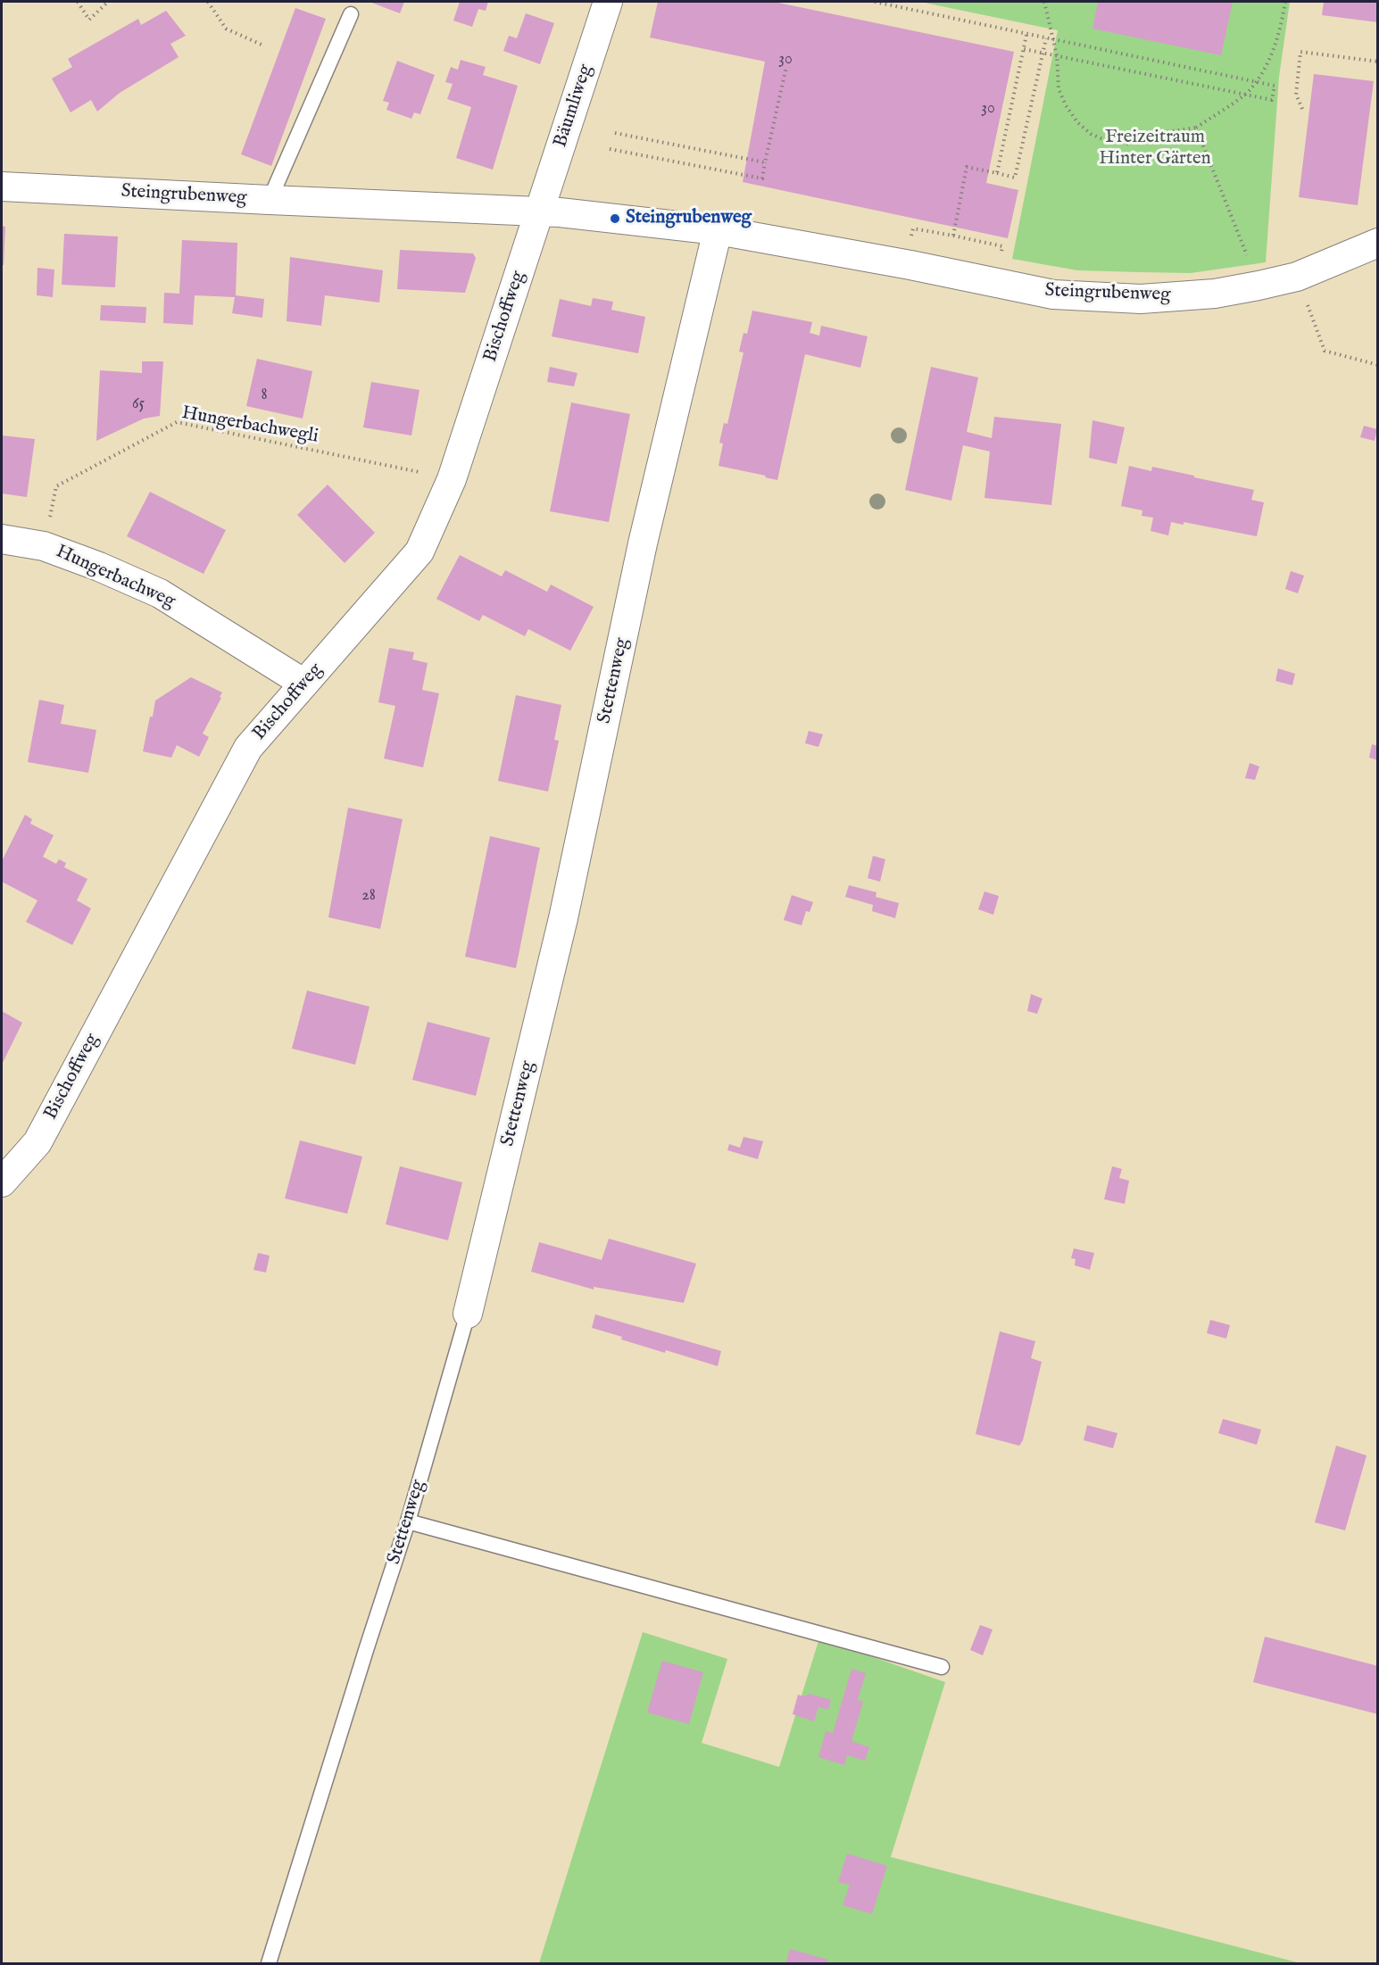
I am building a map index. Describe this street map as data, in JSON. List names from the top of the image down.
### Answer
{
  "streets": {
    "street": [
      "Bäumliweg",
      "Steingrubenweg",
      "Bischoffweg",
      "Hungerbachweg",
      "Stettenweg"
    ],
    "path": ["Hungerbachwegli"]
  },
  "crossings": [
    ["Bäumliweg", "Steingrubenweg"],
    ["Bäumliweg", "Bischoffweg"],
    ["Steingrubenweg", "Bischoffweg"],
    ["Steingrubenweg", "Stettenweg"],
    ["Bischoffweg", "Hungerbachwegli"],
    ["Bischoffweg", "Hungerbachweg"]
  ],
  "parks": ["Freizeitraum Hinter Gärten"],
  "places": ["Steingrubenweg"],
  "house_numbers": [
    "30",
    "30",
    "8",
    "65",
    "28"
  ]
}
